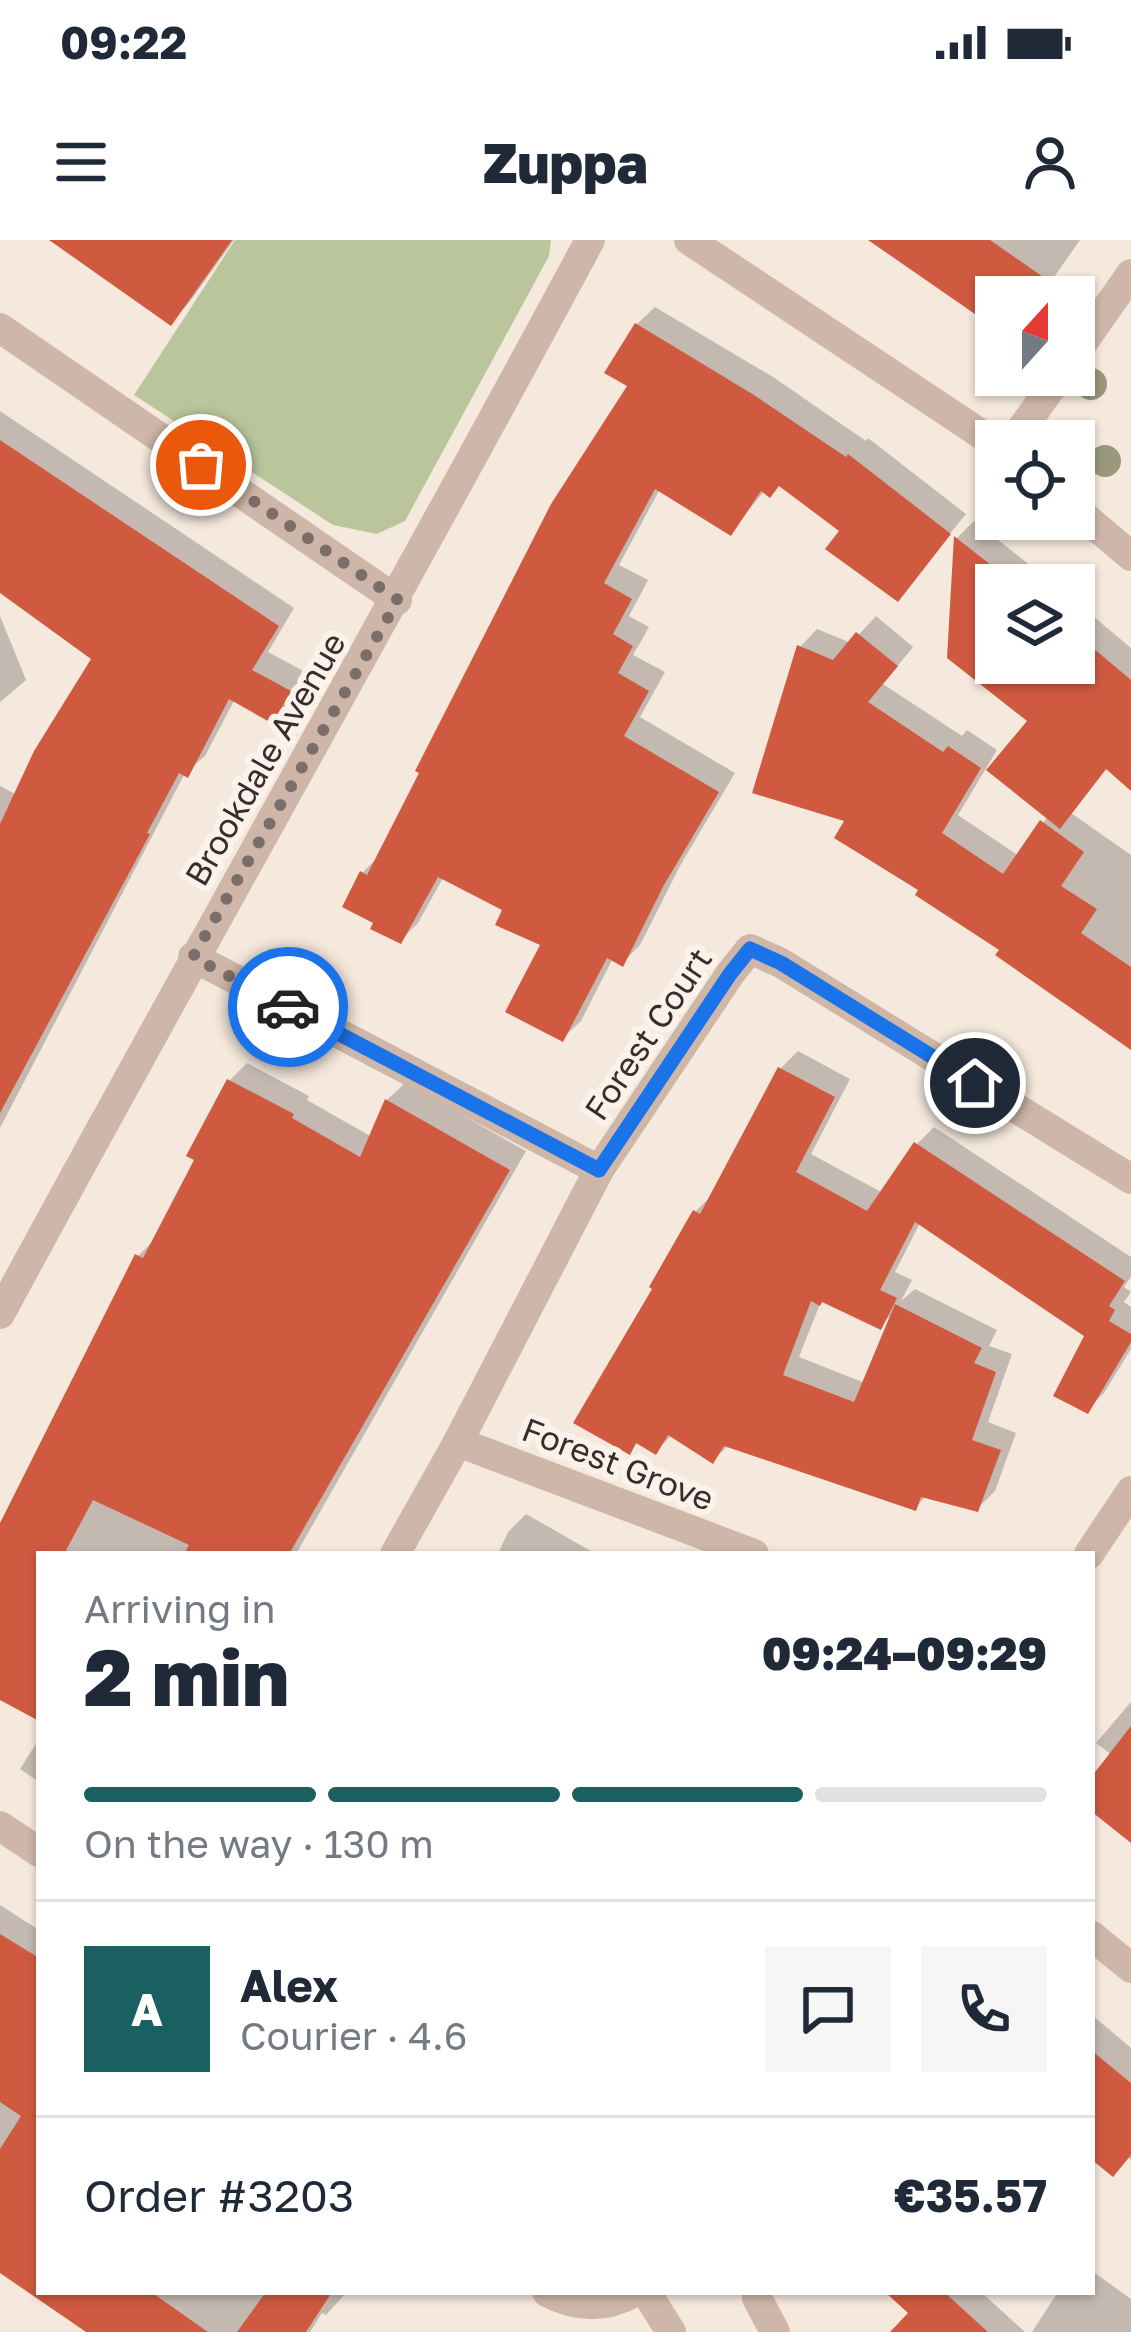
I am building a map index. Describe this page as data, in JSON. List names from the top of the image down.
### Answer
{
  "streets": {
    "street": ["Brookdale Avenue", "Forest Court", "Forest Grove"]
  },
  "crossings": [
    ["Brookdale Avenue", "Forest Court"],
    ["Forest Court", "Forest Grove"]
  ],
  "north": "top",
  "page": {
    "status": "09:22",
    "header": "Zuppa",
    "heading": ["2 min", "Arriving in", "09:24–09:29"],
    "panel": [
      "Alex",
      "Courier · 4.6",
      "Order #3203",
      "€35.57"
    ],
    "bar": "On the way · 130 m",
    "round": "A"
  }
}
